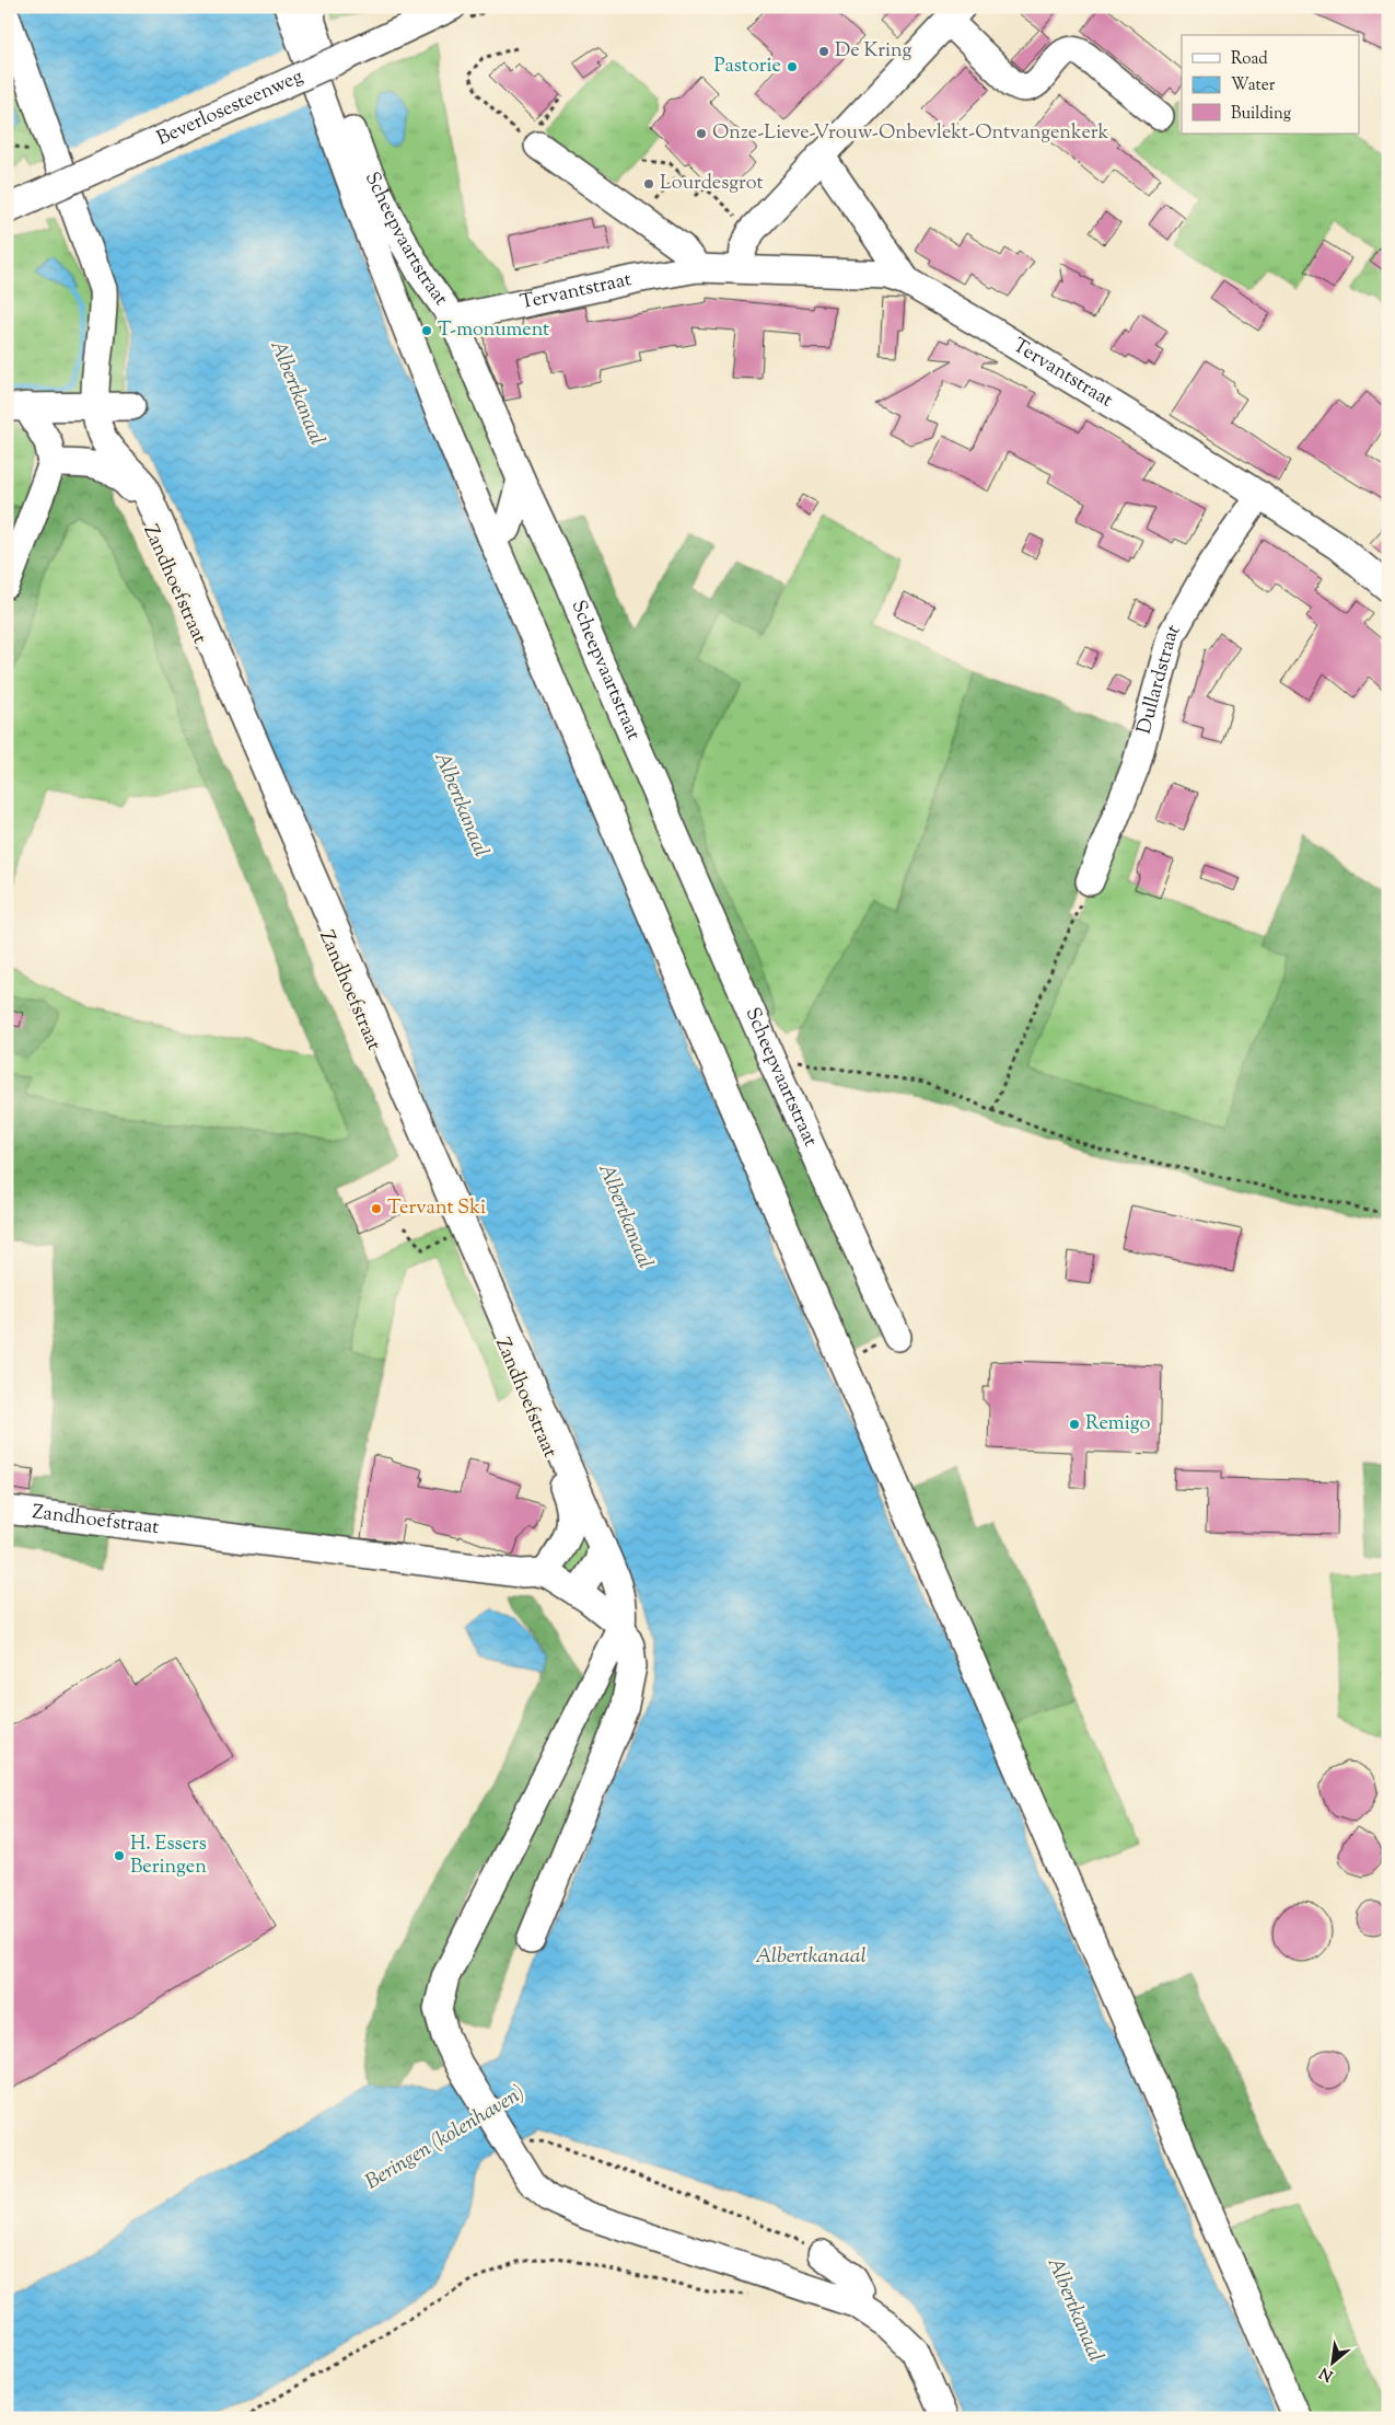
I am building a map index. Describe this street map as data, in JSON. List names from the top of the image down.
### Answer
{
  "streets": {
    "street": [
      "Beverlosesteenweg",
      "Scheepvaartstraat",
      "Tervantstraat",
      "Zandhoefstraat",
      "Dullardstraat"
    ]
  },
  "crossings": [
    ["Scheepvaartstraat", "Tervantstraat"],
    ["Tervantstraat", "Dullardstraat"]
  ],
  "water": ["Albertkanaal", "Beringen (kolenhaven)"],
  "places": [
    "De Kring",
    "Pastorie",
    "Onze-Lieve-Vrouw-Onbevlekt-Ontvangenkerk",
    "Lourdesgrot",
    "T-monument",
    "Tervant Ski",
    "Remigo",
    "H. Essers Beringen"
  ],
  "legend": ["Road", "Water", "Building"],
  "north": "bottom left"
}
